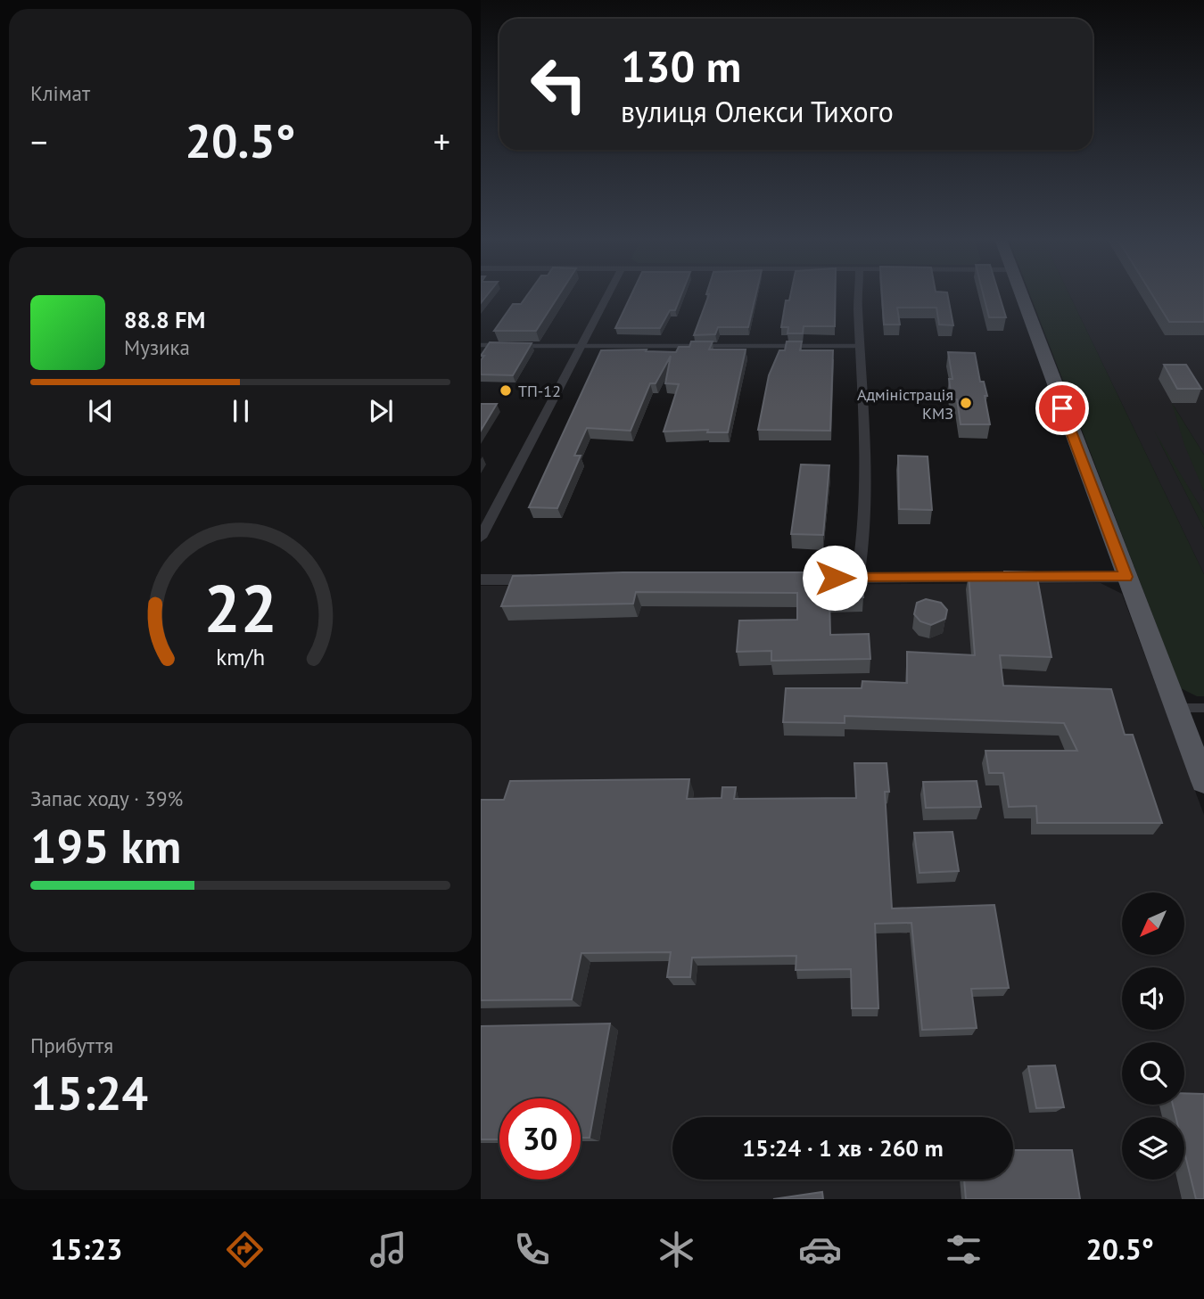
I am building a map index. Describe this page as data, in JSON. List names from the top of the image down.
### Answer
{
  "places": ["ТП-12", "Адміністрація КМЗ"],
  "north": "bottom left",
  "page": {
    "tile": [
      "Клімат",
      ["Запас ходу · 39%", "195 km"],
      ["Прибуття", "15:24"]
    ],
    "turn": ["130 m", "вулиця Олекси Тихого"],
    "heat": ["−", "20.5°", "+"],
    "song": ["88.8 FM", "Музика"],
    "limit": "30",
    "trip": "15:24 · 1 хв · 260 m",
    "tabs": ["15:23", "20.5°"],
    "gauge": ["22", "km/h"]
  }
}
